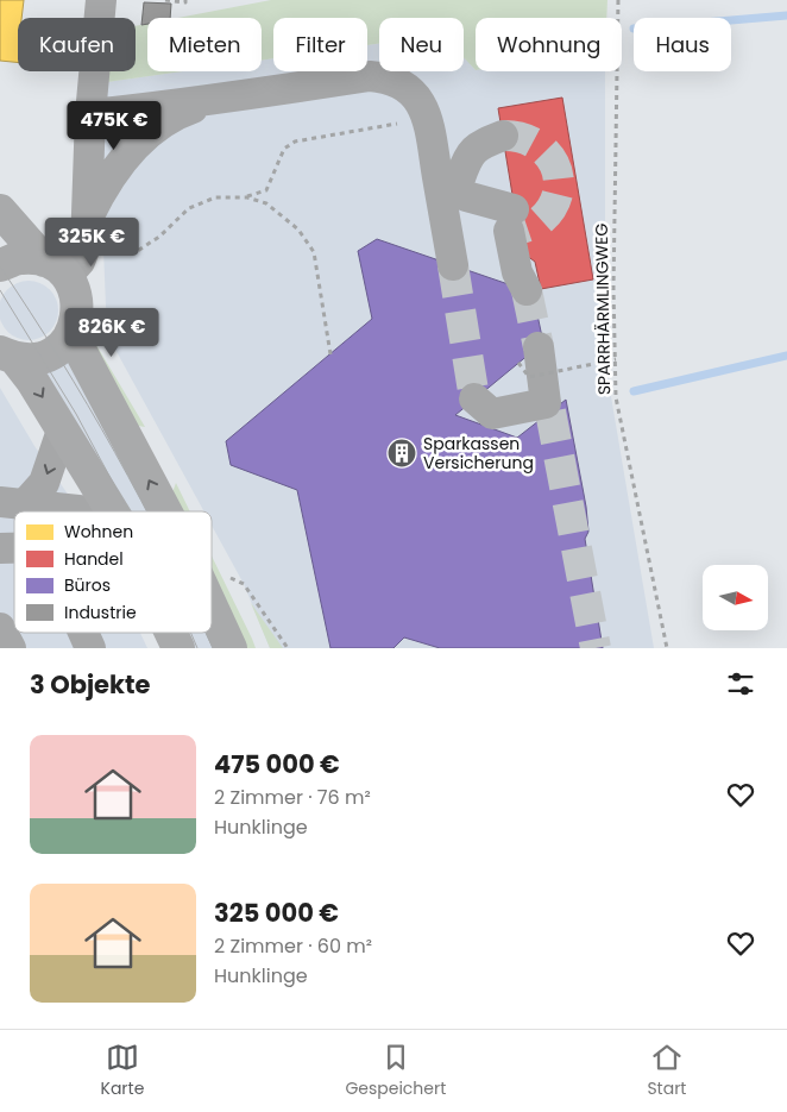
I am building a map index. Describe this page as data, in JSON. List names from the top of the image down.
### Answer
{
  "streets": {
    "path": ["SPARRHÄRMLINGWEG"]
  },
  "places": {
    "building": ["Sparkassen Versicherung"]
  },
  "legend": [
    "Wohnen",
    "Handel",
    "Büros",
    "Industrie"
  ],
  "north": "right",
  "page": {
    "chip": [
      "Kaufen",
      "Mieten",
      "Filter",
      "Neu",
      "Wohnung",
      "Haus"
    ],
    "price": ["475K €", "325K €", "826K €"],
    "heading": "3 Objekte",
    "list": [
      {
        "name": "475 000 €",
        "note": "2 Zimmer · 76 m² · Hunklinge"
      },
      {
        "name": "325 000 €",
        "note": "2 Zimmer · 60 m² · Hunklinge"
      }
    ],
    "tabs": ["Karte", "Gespeichert", "Start"]
  }
}
